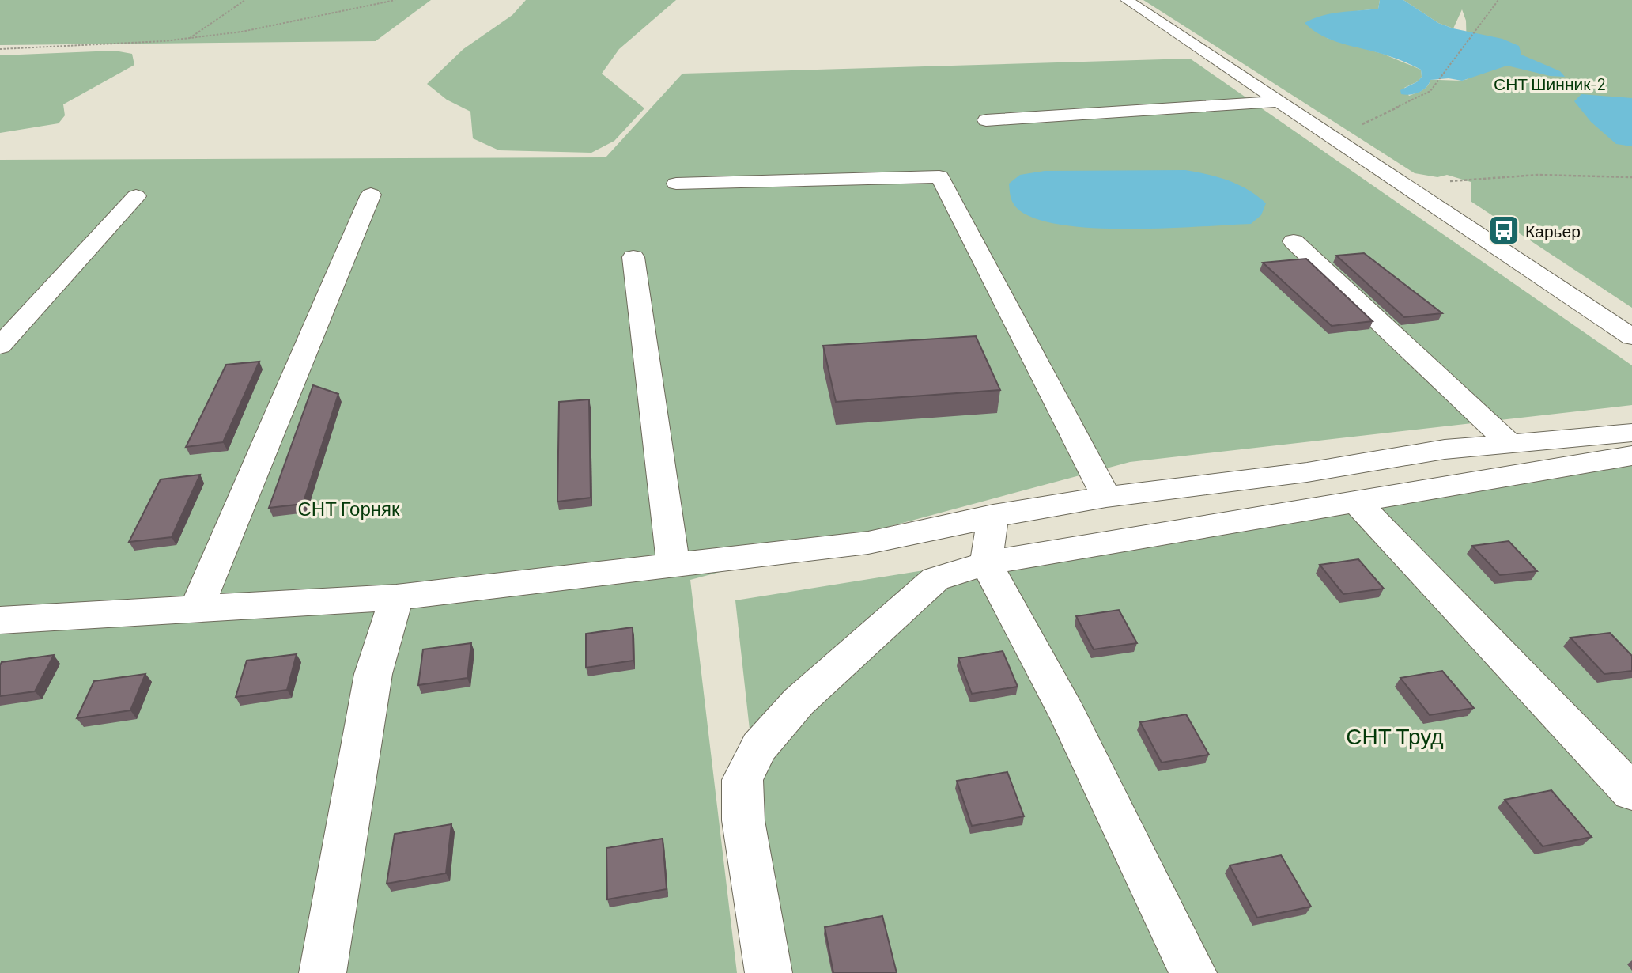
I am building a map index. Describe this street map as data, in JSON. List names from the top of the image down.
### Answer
{
  "parks": ["СНТ Шинник-2", "СНТ Горняк", "СНТ Труд"],
  "places": {
    "bus stop": ["Карьер"]
  }
}
